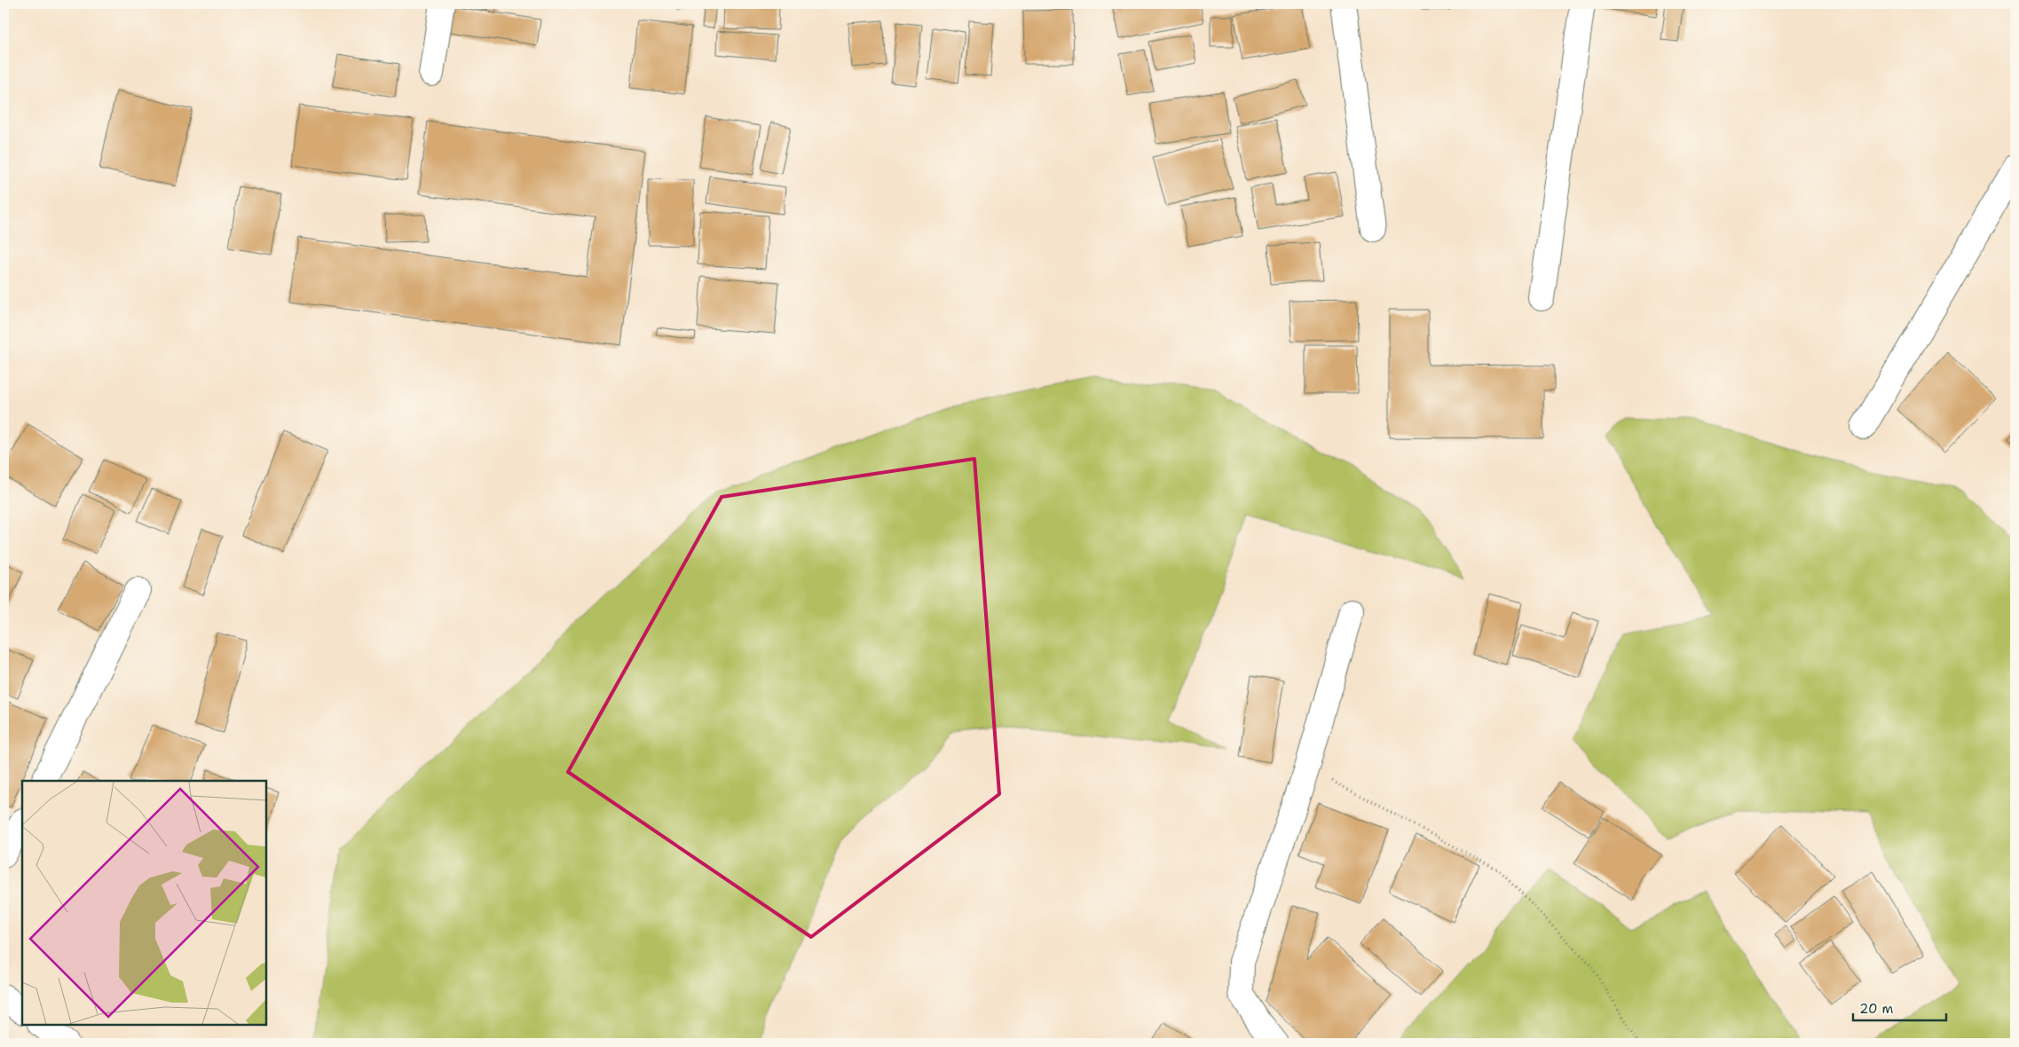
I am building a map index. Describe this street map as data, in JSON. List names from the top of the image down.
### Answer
{
  "scale_bar": "20 m"
}
